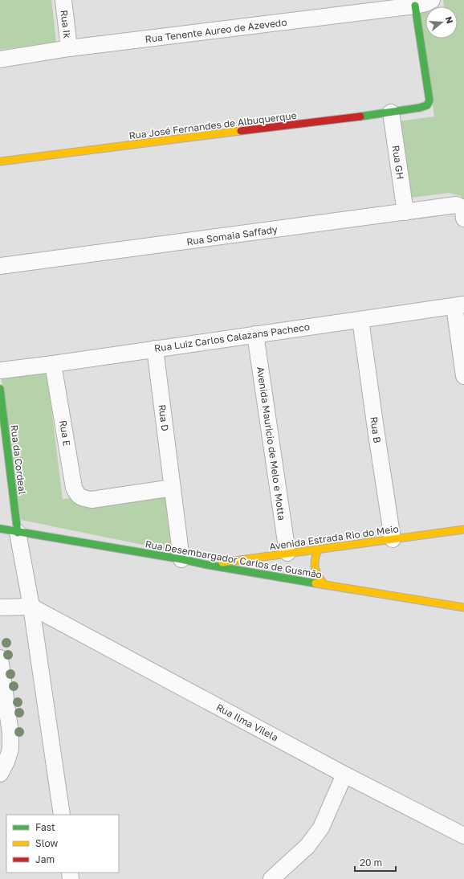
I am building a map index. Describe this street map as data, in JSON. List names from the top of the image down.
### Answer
{
  "streets": {
    "street": [
      "Rua Ik",
      "Rua Tenente Aureo de Azevedo",
      "Rua José Fernandes de Albuquerque",
      "Rua GH",
      "Rua Somaia Saffady",
      "Rua Luiz Carlos Calazans Pacheco",
      "Rua D",
      "Rua B",
      "Rua E",
      "Avenida Mauricio de Melo e Motta",
      "Rua da Cordeal",
      "Avenida Estrada Rio do Meio",
      "Rua Desembargador Carlos de Gusmão",
      "Rua Ilma Vilela"
    ]
  },
  "crossings": [
    ["Rua Ik", "Rua Tenente Aureo de Azevedo"],
    ["Rua Tenente Aureo de Azevedo", "Rua José Fernandes de Albuquerque"],
    ["Rua José Fernandes de Albuquerque", "Rua GH"],
    ["Rua GH", "Rua Somaia Saffady"],
    ["Rua Luiz Carlos Calazans Pacheco", "Rua D"],
    ["Rua Luiz Carlos Calazans Pacheco", "Rua B"],
    ["Rua Luiz Carlos Calazans Pacheco", "Rua E"],
    ["Rua Luiz Carlos Calazans Pacheco", "Avenida Mauricio de Melo e Motta"],
    ["Rua D", "Rua E"],
    ["Rua D", "Rua Desembargador Carlos de Gusmão"],
    ["Rua B", "Avenida Estrada Rio do Meio"],
    ["Avenida Mauricio de Melo e Motta", "Avenida Estrada Rio do Meio"],
    ["Rua da Cordeal", "Rua Desembargador Carlos de Gusmão"],
    ["Avenida Estrada Rio do Meio", "Rua Desembargador Carlos de Gusmão"]
  ],
  "legend": ["Fast", "Slow", "Jam"],
  "scale_bar": "20 m",
  "north": "right"
}
